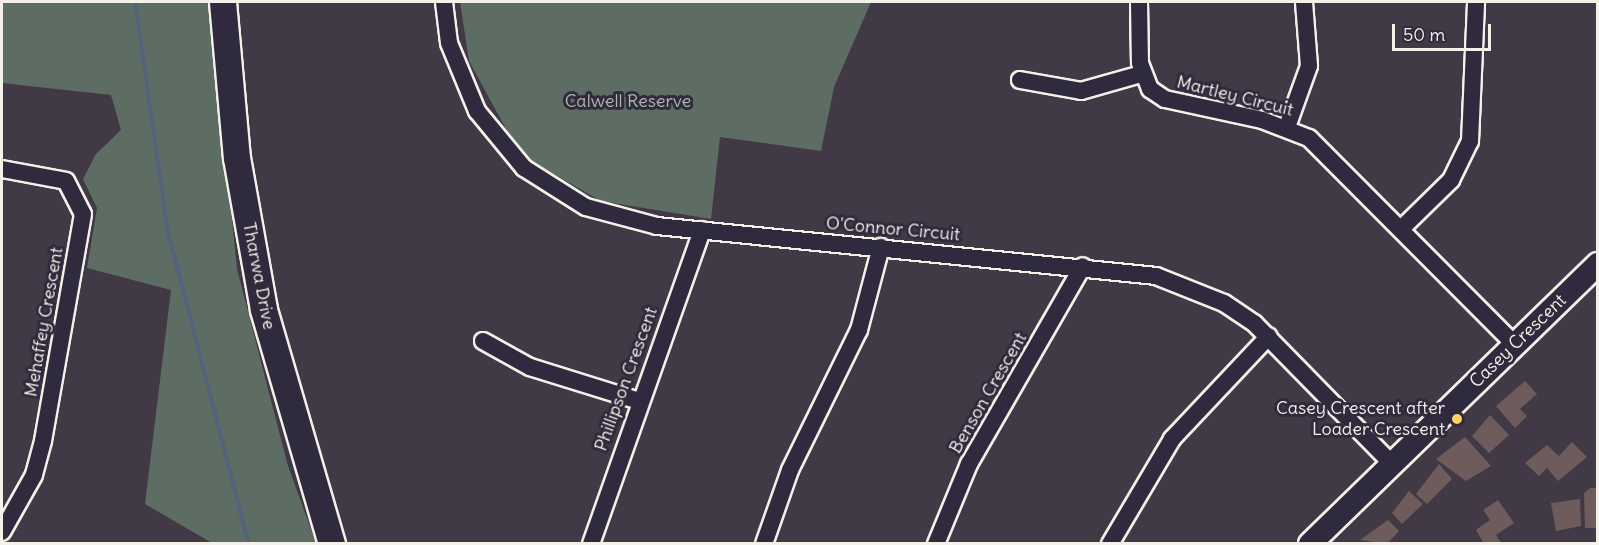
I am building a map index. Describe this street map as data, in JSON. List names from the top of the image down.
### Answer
{
  "streets": {
    "main road": ["Tharwa Drive"],
    "street": [
      "Martley Circuit",
      "O'Connor Circuit",
      "Mehaffey Crescent",
      "Casey Crescent",
      "Phillipson Crescent",
      "Benson Crescent"
    ]
  },
  "crossings": [
    ["Martley Circuit", "Casey Crescent"],
    ["O'Connor Circuit", "Casey Crescent"],
    ["O'Connor Circuit", "Phillipson Crescent"],
    ["O'Connor Circuit", "Benson Crescent"]
  ],
  "parks": ["Calwell Reserve"],
  "places": ["Casey Crescent after Loader Crescent"],
  "scale_bar": "50 m"
}
